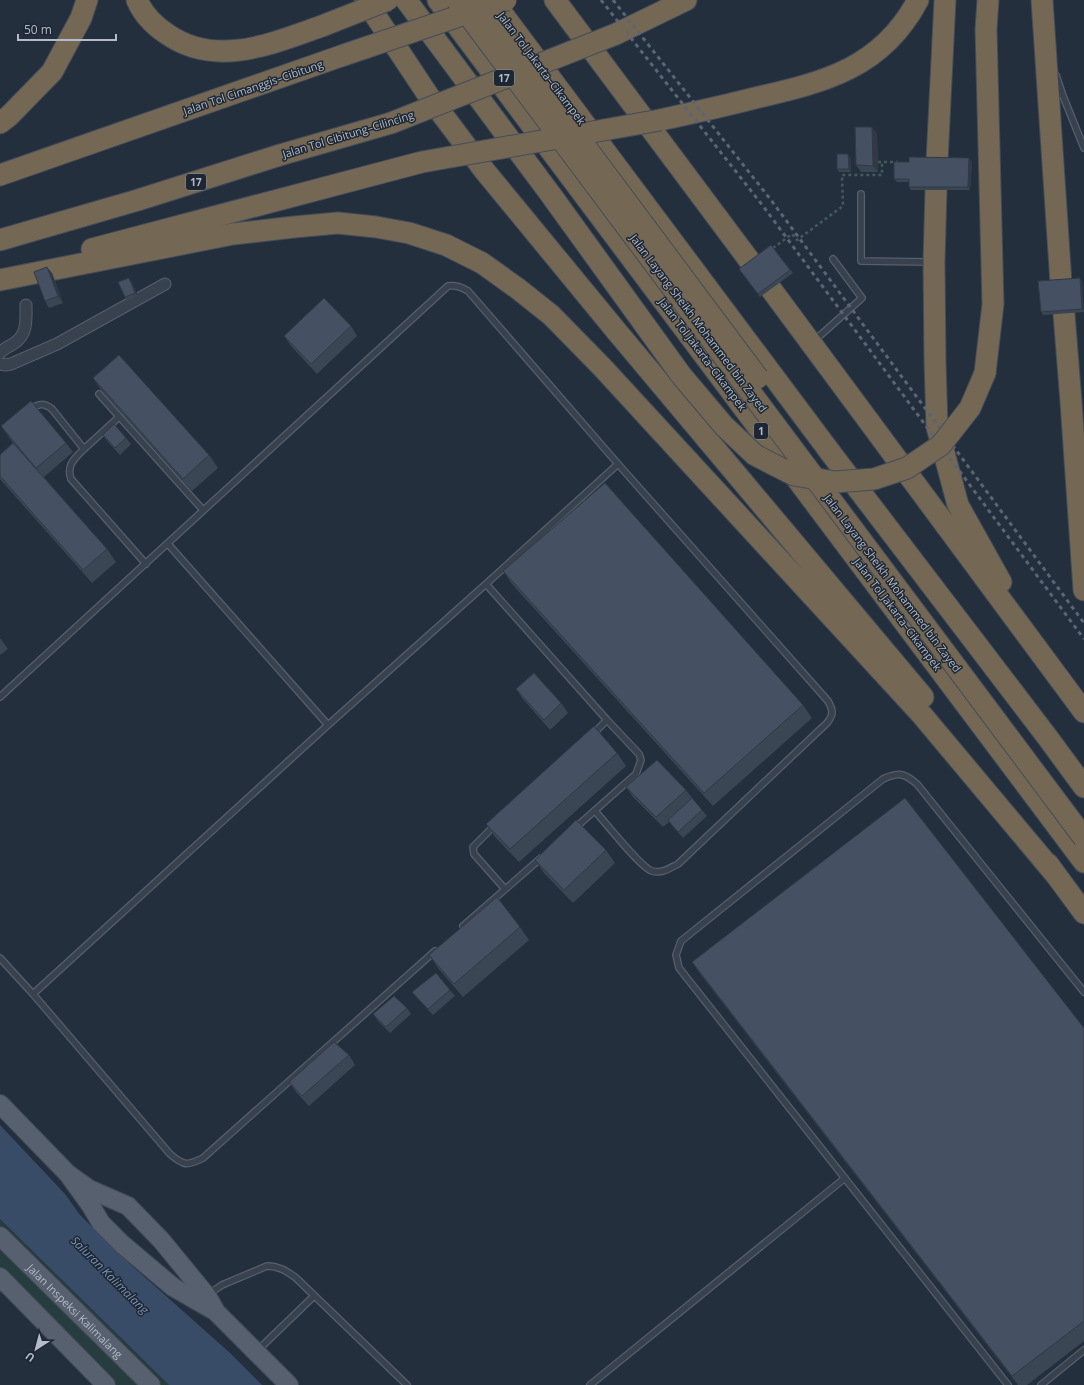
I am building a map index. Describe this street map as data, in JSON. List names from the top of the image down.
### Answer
{
  "streets": {
    "highway": [
      "Jalan Tol Jakarta–Cikampek",
      "17",
      "Jalan Tol Cimanggis–Cibitung",
      "Jalan Tol Cibitung–Cilincing",
      "Jalan Layang Sheikh Mohammed bin Zayed",
      "1"
    ],
    "main road": ["Jalan Inspeksi Kalimalang"]
  },
  "water": ["Saluran Kalimalang"],
  "scale_bar": "50 m",
  "north": "bottom left"
}
